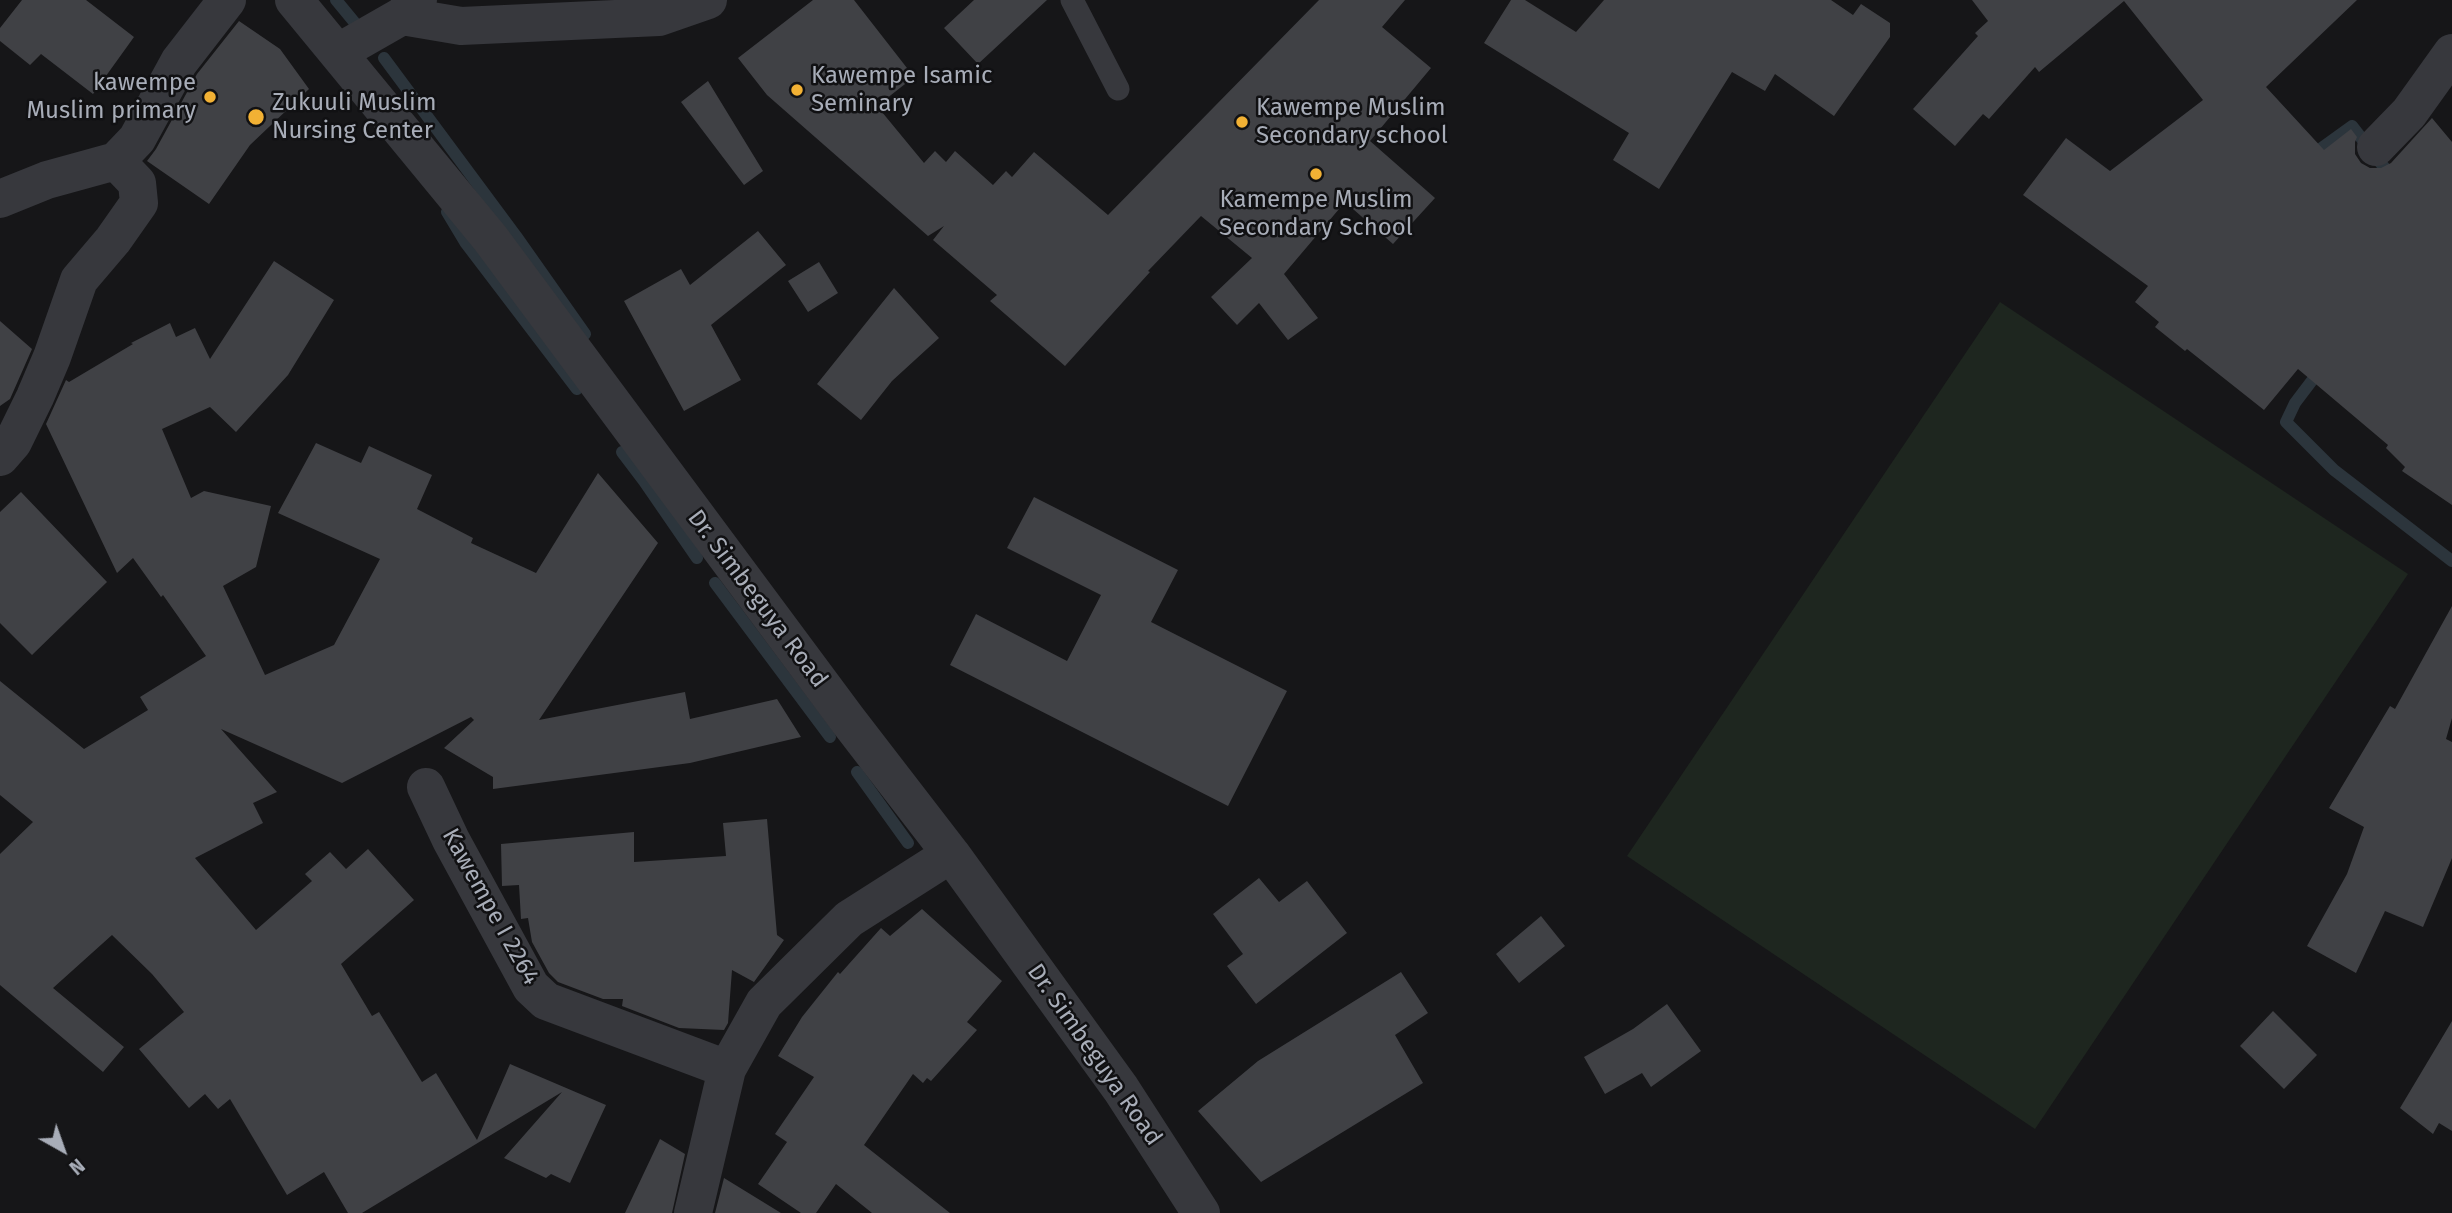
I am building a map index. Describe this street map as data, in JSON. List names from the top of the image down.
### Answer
{
  "streets": {
    "street": ["Dr. Simbeguya Road", "Kawempe I 2264"]
  },
  "places": [
    "Kawempe Isamic Seminary",
    "kawempe Muslim primary",
    "Zukuuli Muslim Nursing Center",
    "Kawempe Muslim Secondary school",
    "Kamempe Muslim Secondary School"
  ],
  "north": "bottom right"
}
